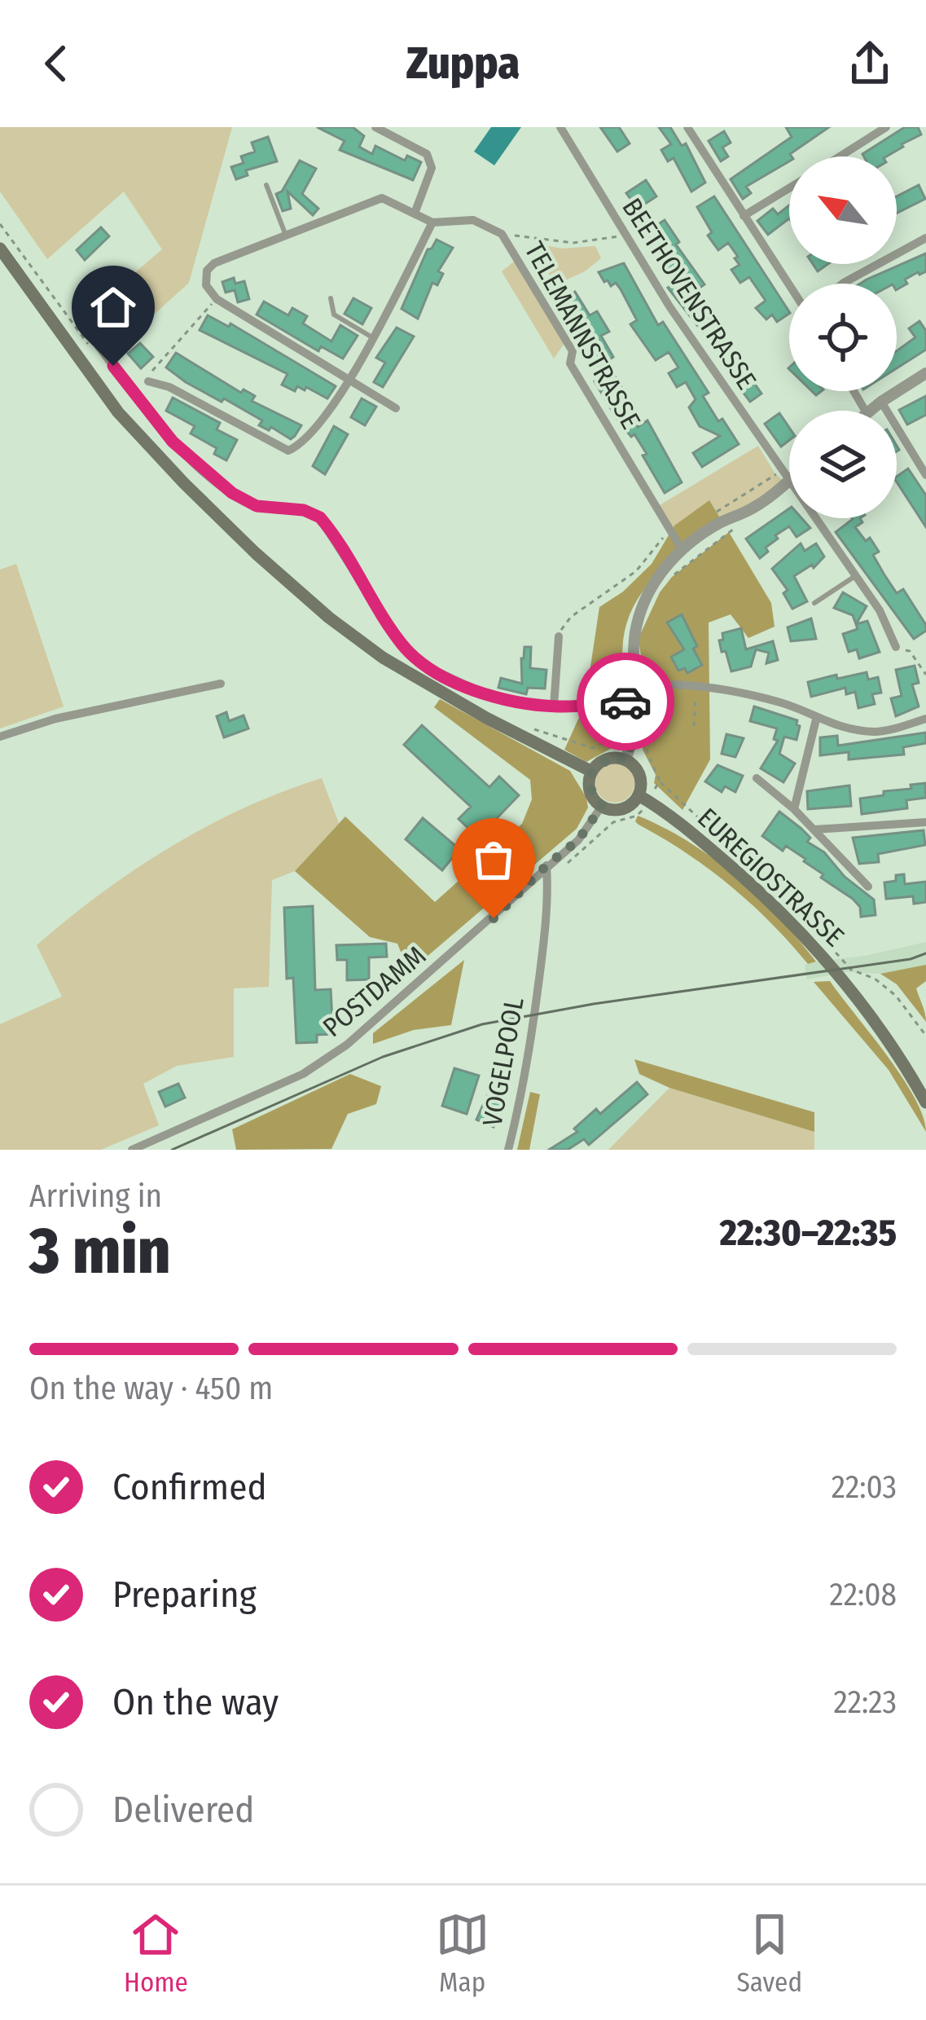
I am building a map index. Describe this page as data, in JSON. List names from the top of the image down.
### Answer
{
  "streets": {
    "main road": ["EUREGIOSTRASSE"],
    "street": [
      "BEETHOVENSTRASSE",
      "TELEMANNSTRASSE",
      "POSTDAMM",
      "VOGELPOOL"
    ]
  },
  "crossings": [
    ["EUREGIOSTRASSE", "POSTDAMM"],
    ["POSTDAMM", "VOGELPOOL"]
  ],
  "north": "top left",
  "page": {
    "header": "Zuppa",
    "heading": ["3 min", "Arriving in", "22:30–22:35"],
    "bar": "On the way · 450 m",
    "list": [
      ["Confirmed", "22:03"],
      ["Preparing", "22:08"],
      ["On the way", "22:23"],
      "Delivered"
    ],
    "tabs": ["Home", "Map", "Saved"]
  }
}
